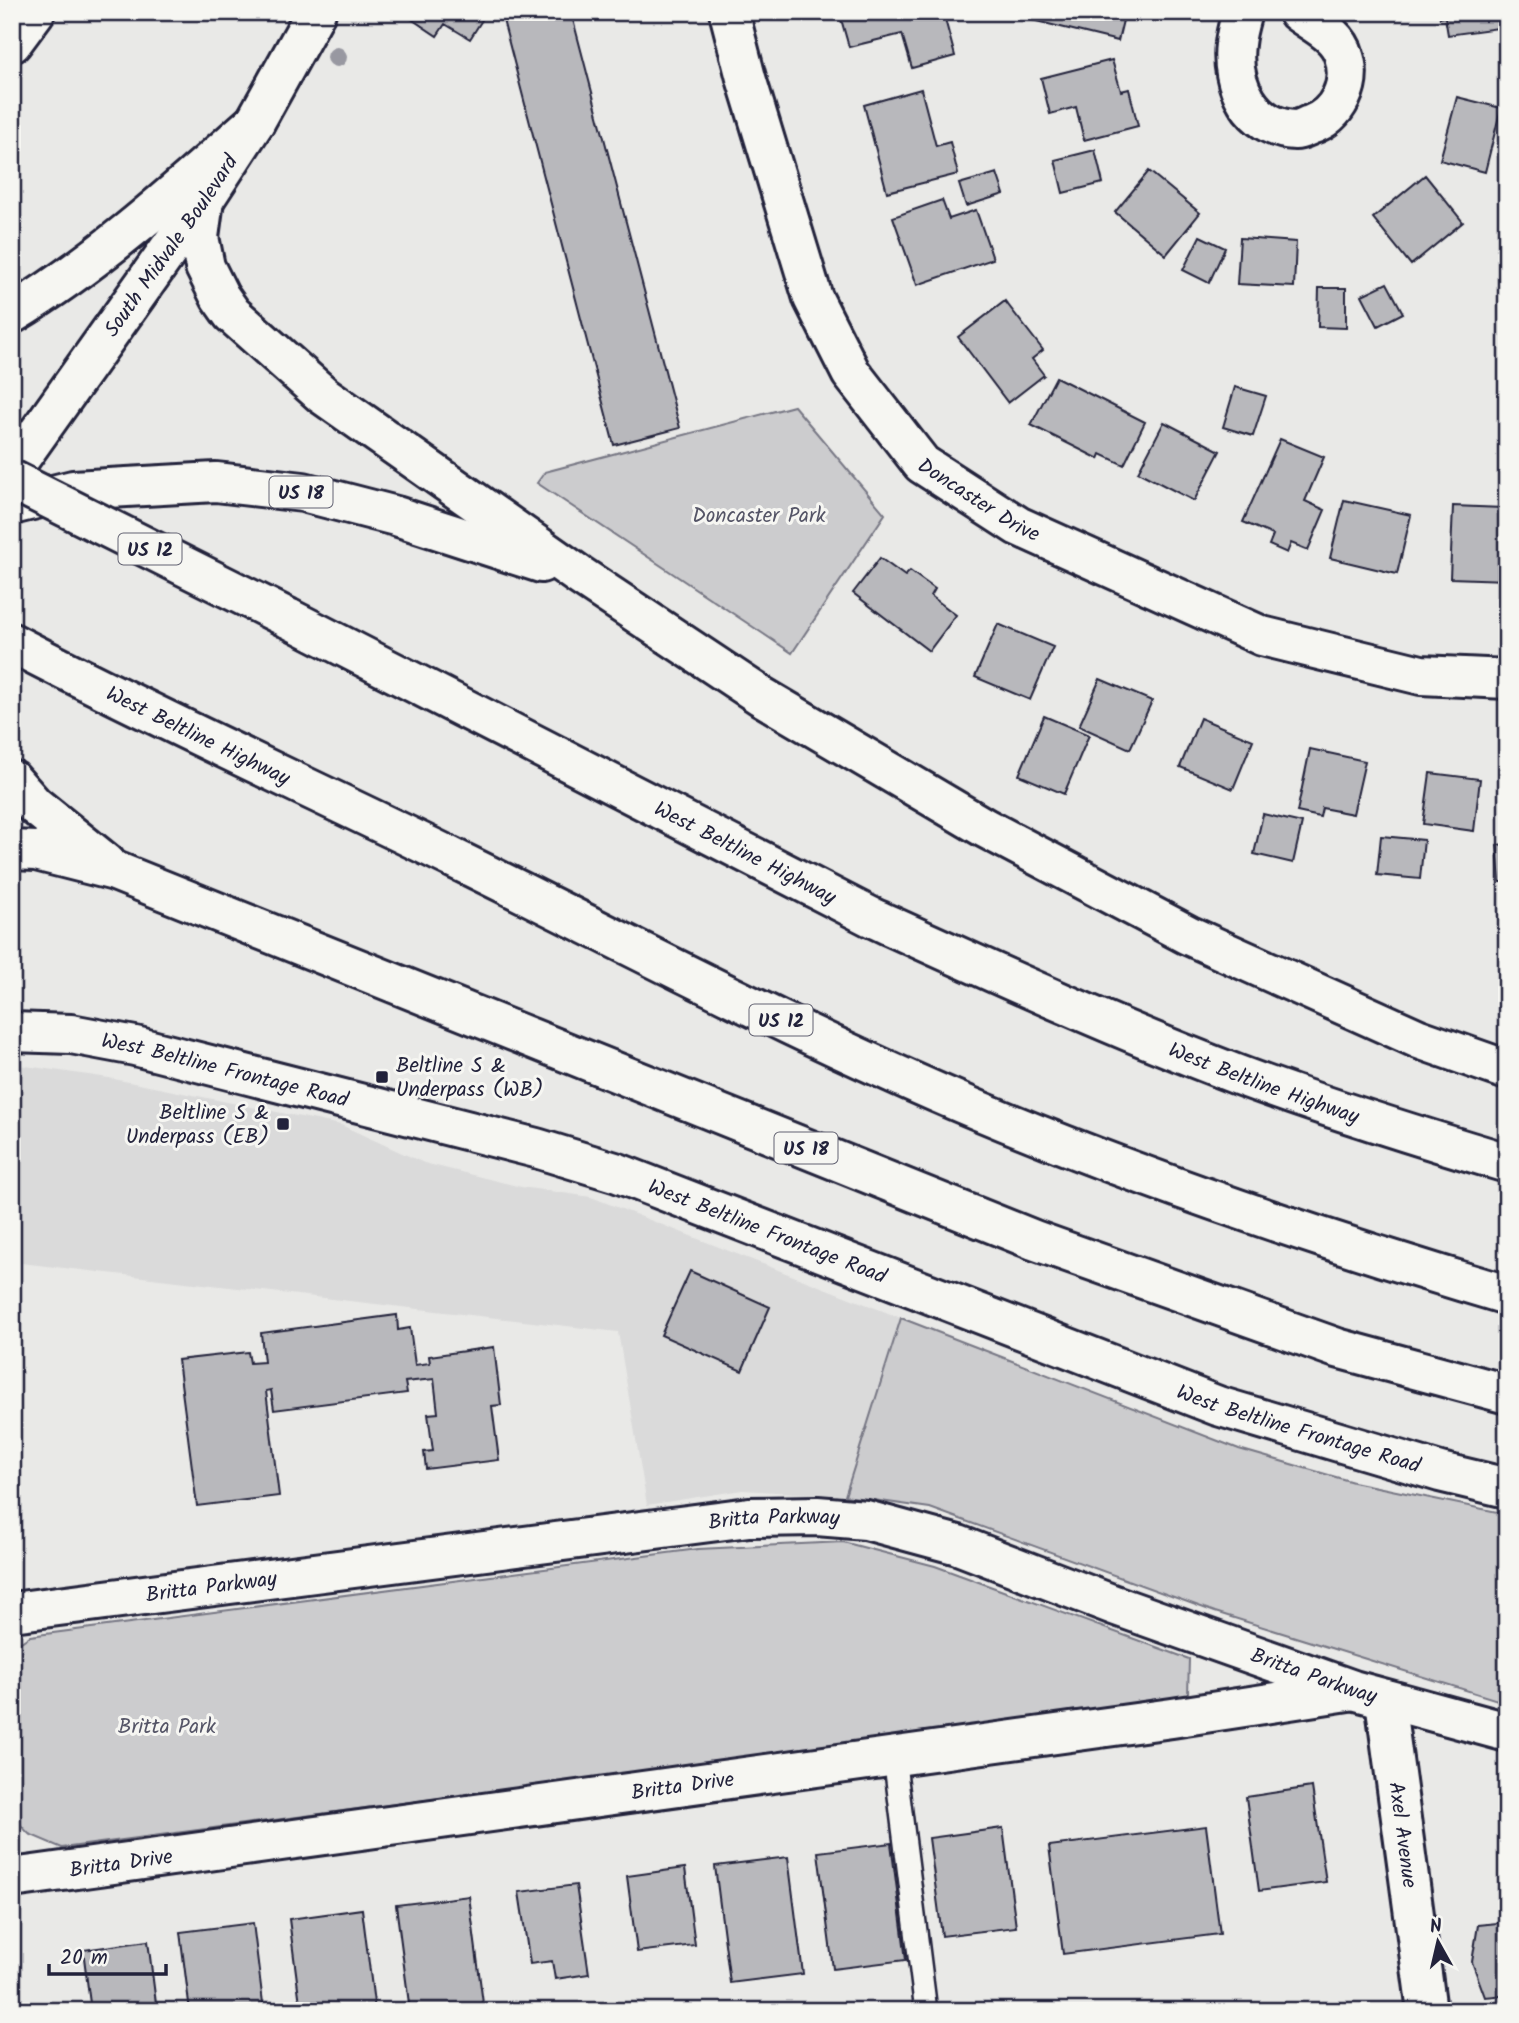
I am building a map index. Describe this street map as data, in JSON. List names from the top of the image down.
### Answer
{
  "streets": {
    "main road": [
      "South Midvale Boulevard",
      "US 18",
      "Doncaster Drive",
      "US 12",
      "West Beltline Highway",
      "West Beltline Frontage Road",
      "Britta Parkway",
      "Britta Drive",
      "Axel Avenue"
    ]
  },
  "crossings": [
    ["Britta Parkway", "Britta Drive"],
    ["Britta Parkway", "Axel Avenue"],
    ["Britta Drive", "Axel Avenue"]
  ],
  "parks": ["Doncaster Park", "Britta Park"],
  "places": {
    "transit": ["Beltline S & Underpass (WB)", "Beltline S & Underpass (EB)"]
  },
  "scale_bar": "20 m",
  "north": "top"
}
